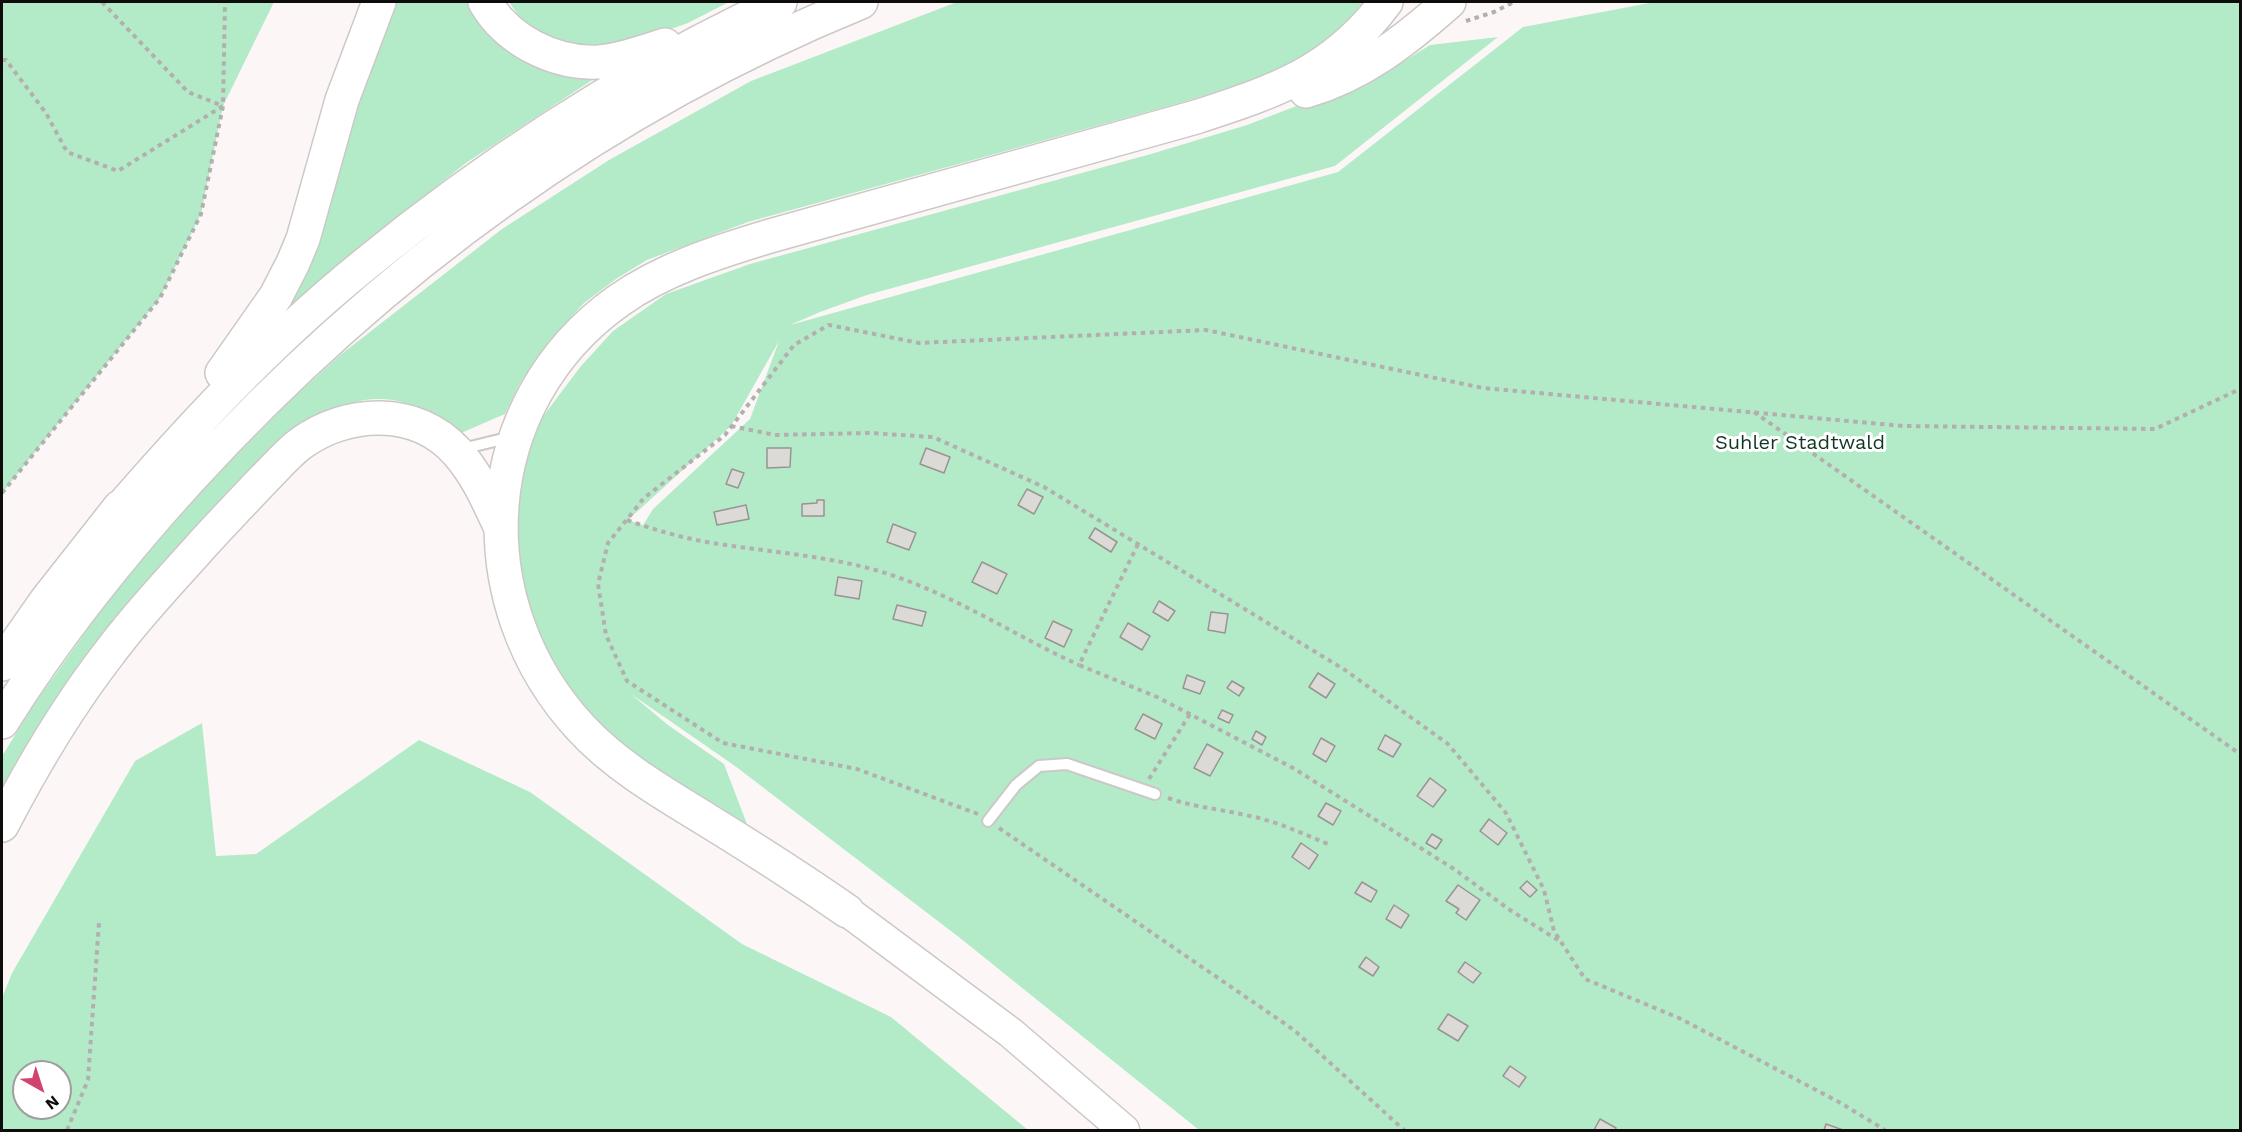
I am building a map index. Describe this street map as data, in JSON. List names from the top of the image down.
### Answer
{
  "parks": ["Suhler Stadtwald"],
  "north": "bottom right"
}
